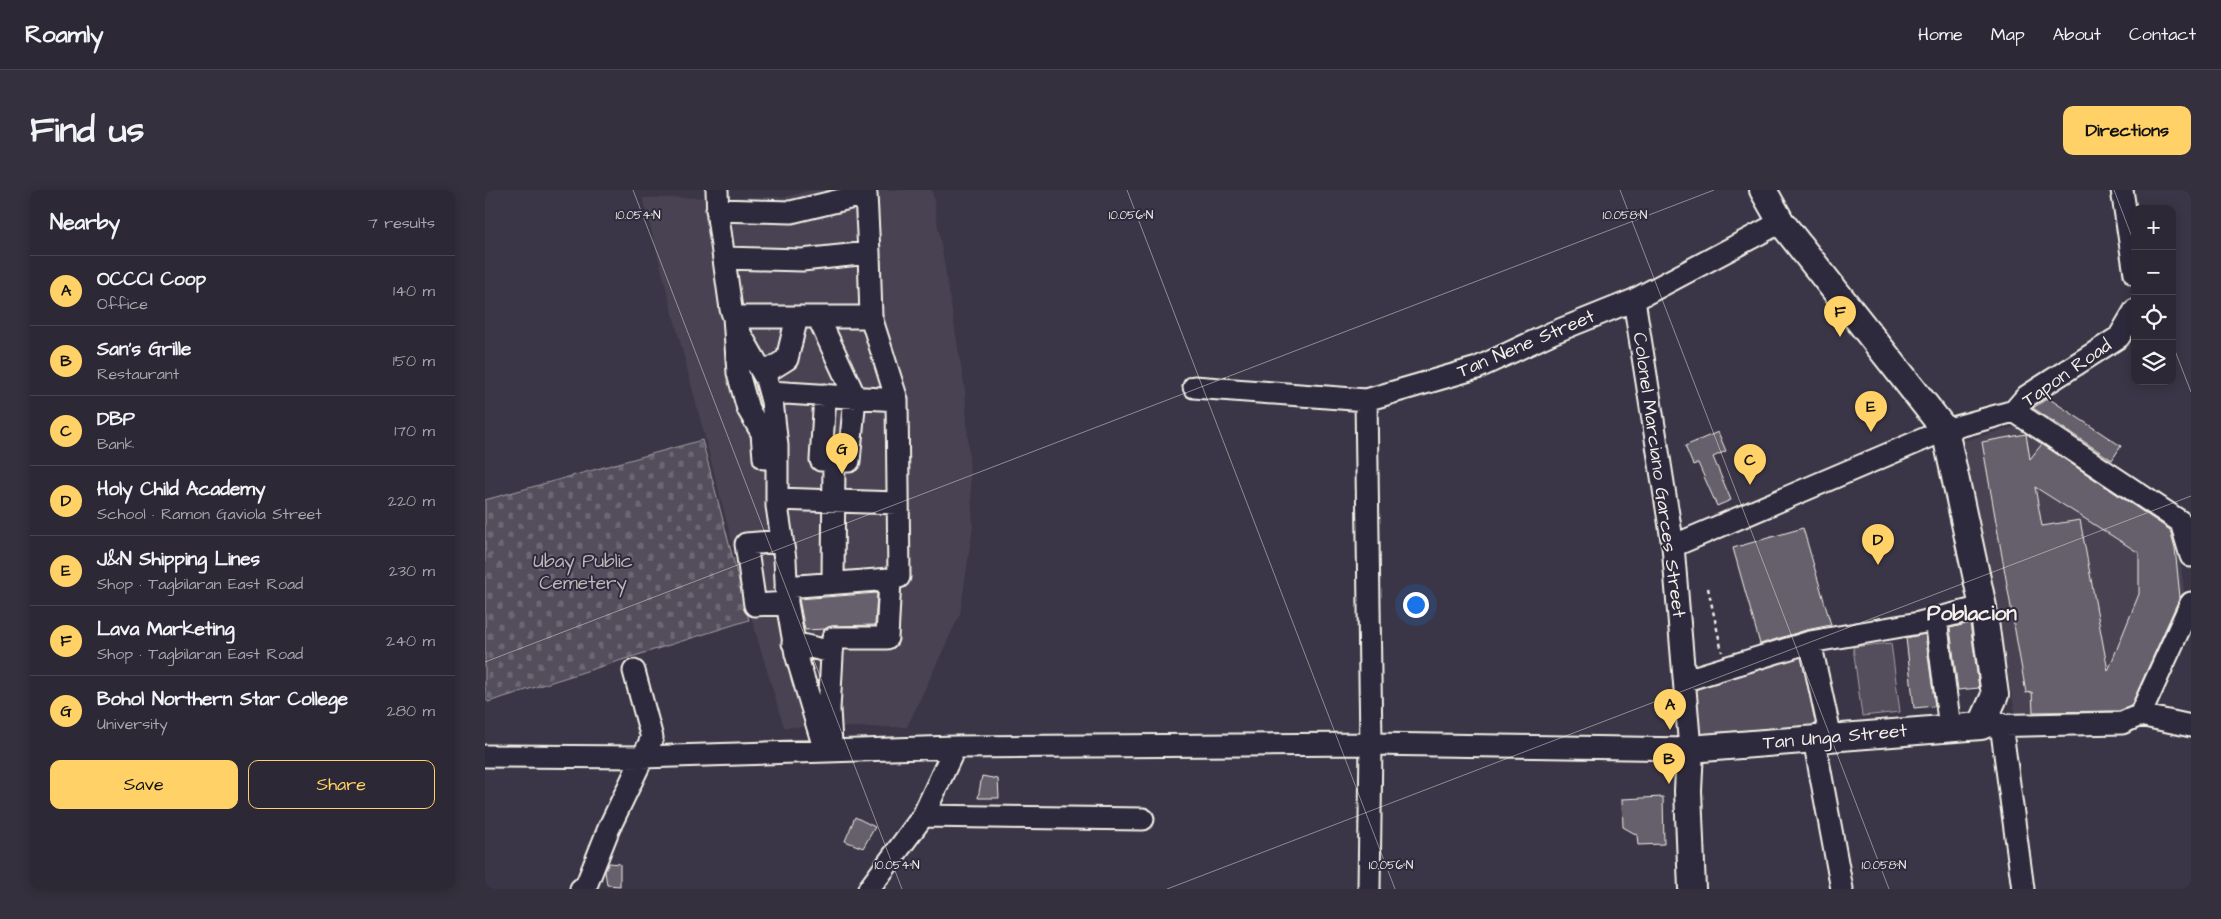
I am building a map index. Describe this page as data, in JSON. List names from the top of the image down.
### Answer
{
  "streets": {
    "main road": ["Colonel Marciano Garces Street", "Tan Unga Street"],
    "street": ["Tan Nene Street", "Tapon Road"]
  },
  "crossings": [
    ["Tan Nene Street", "Colonel Marciano Garces Street"],
    ["Colonel Marciano Garces Street", "Tan Unga Street"]
  ],
  "districts": ["Poblacion"],
  "parks": ["Ubay Public Cemetery"],
  "page": {
    "header": "Roamly",
    "nav": [
      "Home",
      "Map",
      "About",
      "Contact"
    ],
    "title": "Find us",
    "buttons": [
      "Directions",
      ["Save", "Share"]
    ],
    "heading": ["Nearby", "7 results"],
    "map_buttons": ["+", "−"],
    "list": [
      {
        "mark": "A",
        "name": "OCCCI Coop",
        "note": "Office",
        "value": "140 m"
      },
      {
        "mark": "B",
        "name": "San's Grille",
        "note": "Restaurant",
        "value": "150 m"
      },
      {
        "mark": "C",
        "name": "DBP",
        "note": "Bank",
        "value": "170 m"
      },
      {
        "mark": "D",
        "name": "Holy Child Academy",
        "note": "School · Ramon Gaviola Street",
        "value": "220 m"
      },
      {
        "mark": "E",
        "name": "J&N Shipping Lines",
        "note": "Shop · Tagbilaran East Road",
        "value": "230 m"
      },
      {
        "mark": "F",
        "name": "Lava Marketing",
        "note": "Shop · Tagbilaran East Road",
        "value": "240 m"
      },
      {
        "mark": "G",
        "name": "Bohol Northern Star College",
        "note": "University",
        "value": "280 m"
      }
    ],
    "pins": [
      "F",
      "E",
      "G",
      "C",
      "D",
      "A",
      "B"
    ]
  },
  "coordinates": ["10.054°N", "10.056°N", "10.058°N"]
}
